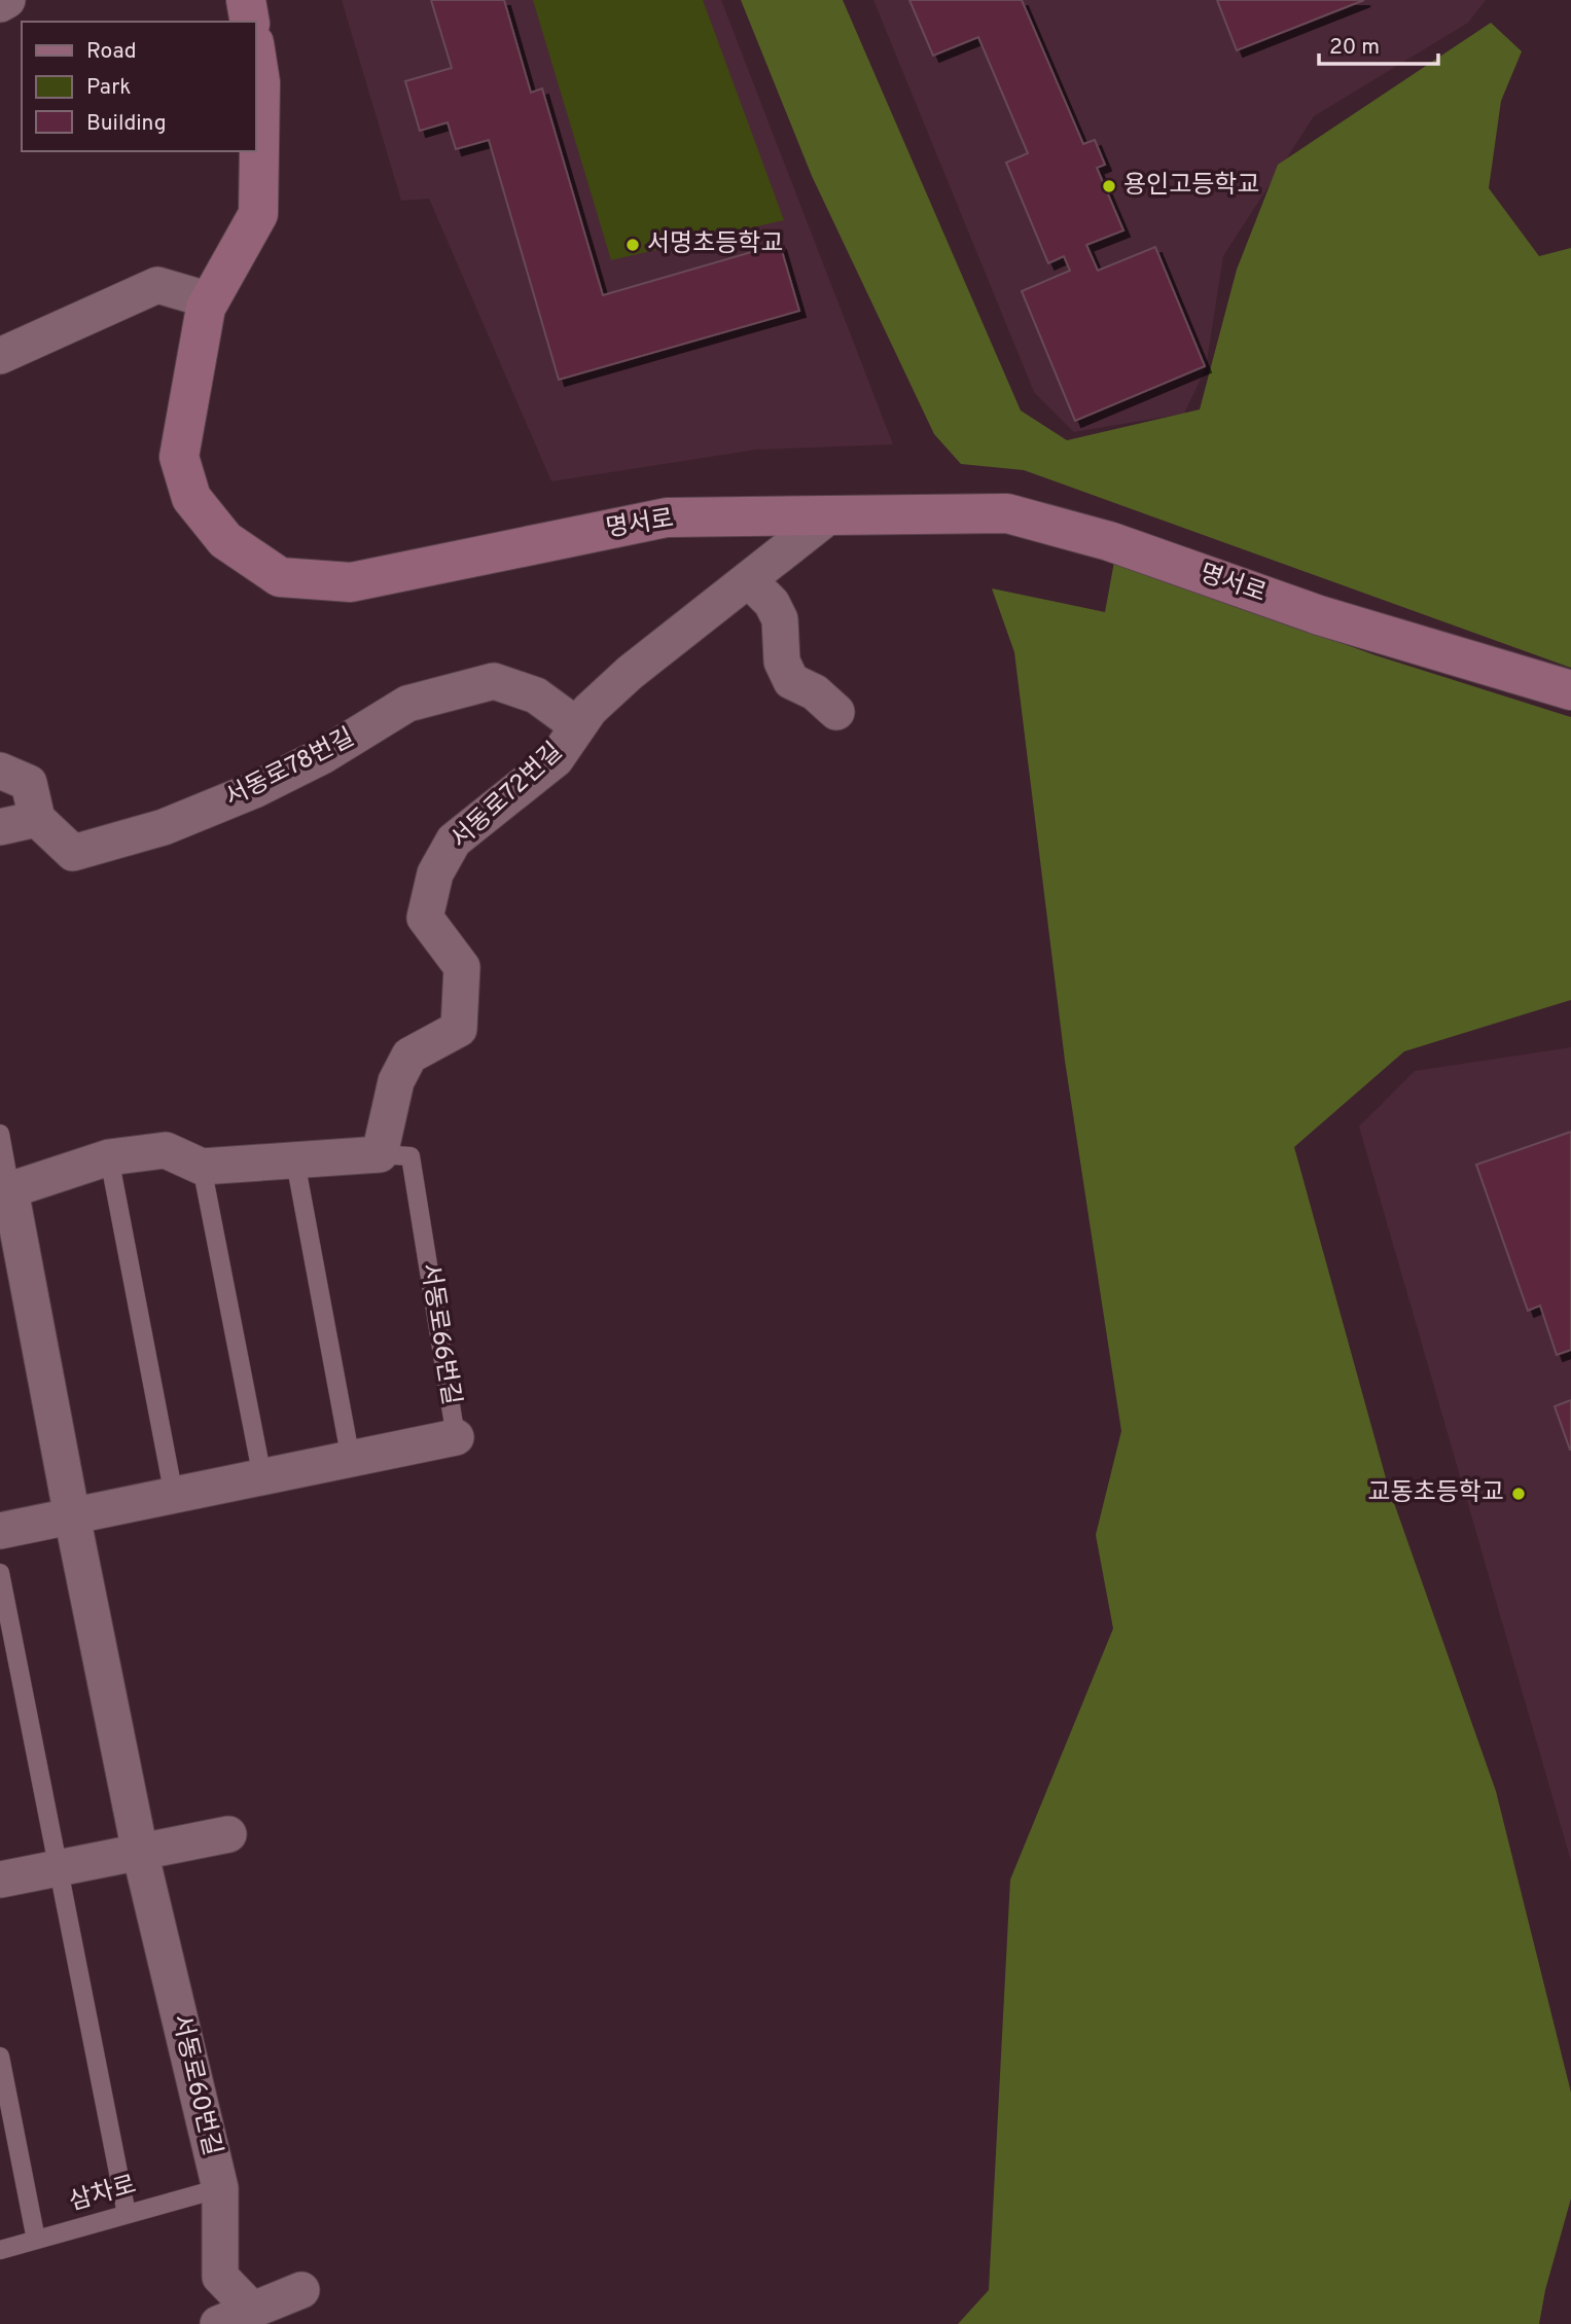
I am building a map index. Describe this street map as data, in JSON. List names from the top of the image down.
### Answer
{
  "streets": {
    "street": [
      "명서로",
      "서동로78번길",
      "서동로72번길",
      "서동로66번길",
      "서동로60번길"
    ],
    "lane": ["삼차로"]
  },
  "crossings": [
    ["명서로", "서동로72번길"],
    ["서동로78번길", "서동로72번길"],
    ["서동로72번길", "서동로66번길"],
    ["서동로66번길", "서동로60번길"],
    ["서동로60번길", "삼차로"]
  ],
  "places": ["용인고등학교", "서명초등학교", "교동초등학교"],
  "legend": ["Road", "Park", "Building"],
  "scale_bar": "20 m"
}
